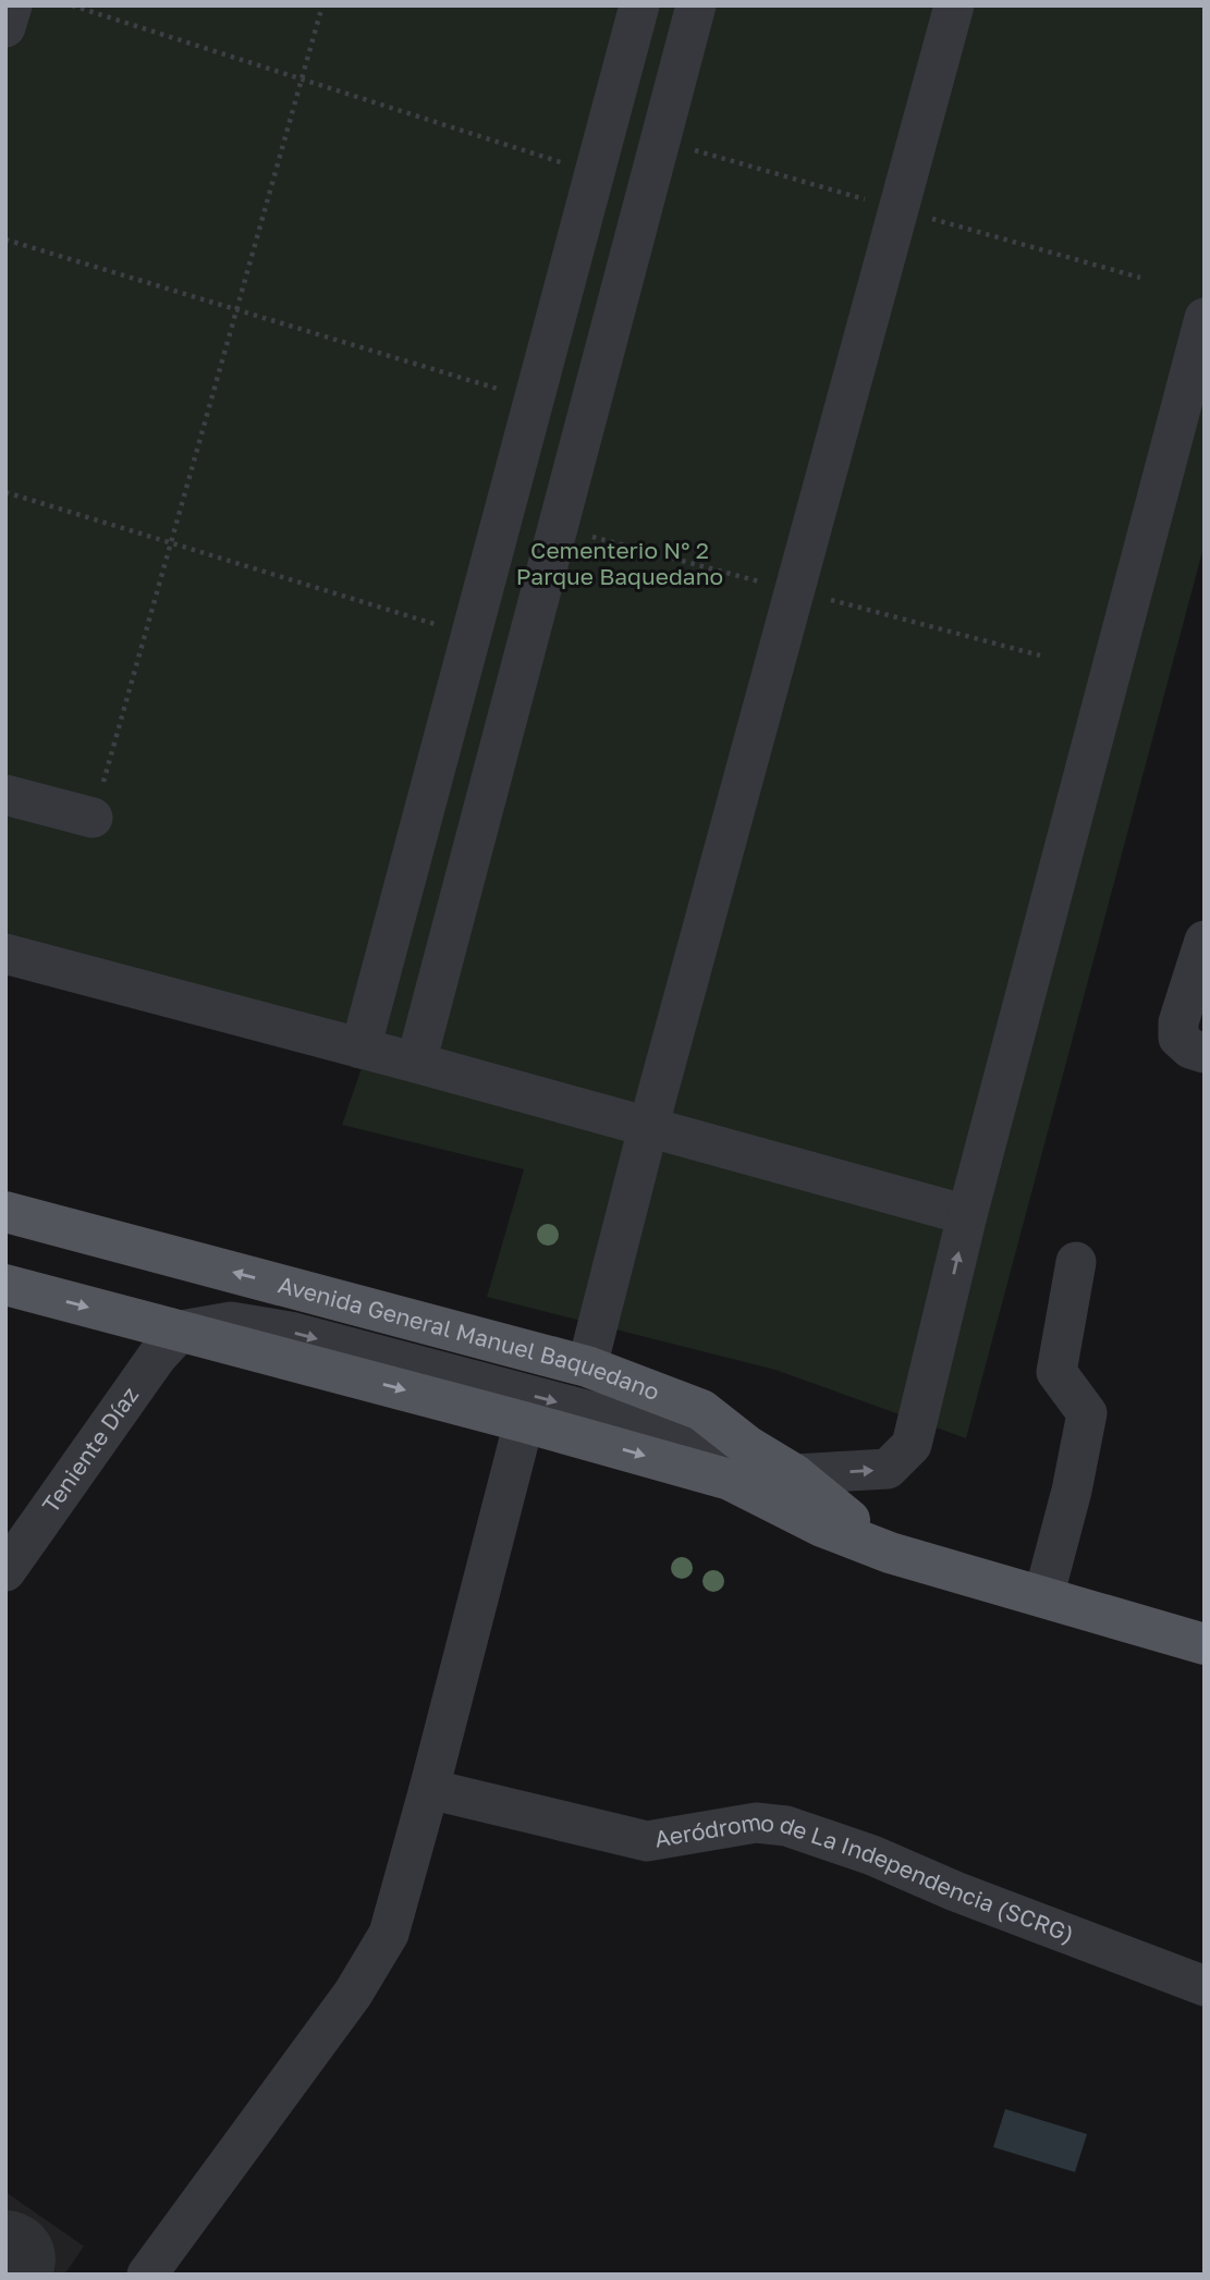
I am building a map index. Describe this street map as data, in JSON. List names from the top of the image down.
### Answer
{
  "streets": {
    "main road": ["Avenida General Manuel Baquedano"],
    "street": ["Teniente Díaz", "Aeródromo de La Independencia (SCRG)"]
  },
  "crossings": [
    ["Avenida General Manuel Baquedano", "Teniente Díaz"]
  ],
  "parks": ["Cementerio N° 2 Parque Baquedano"]
}
